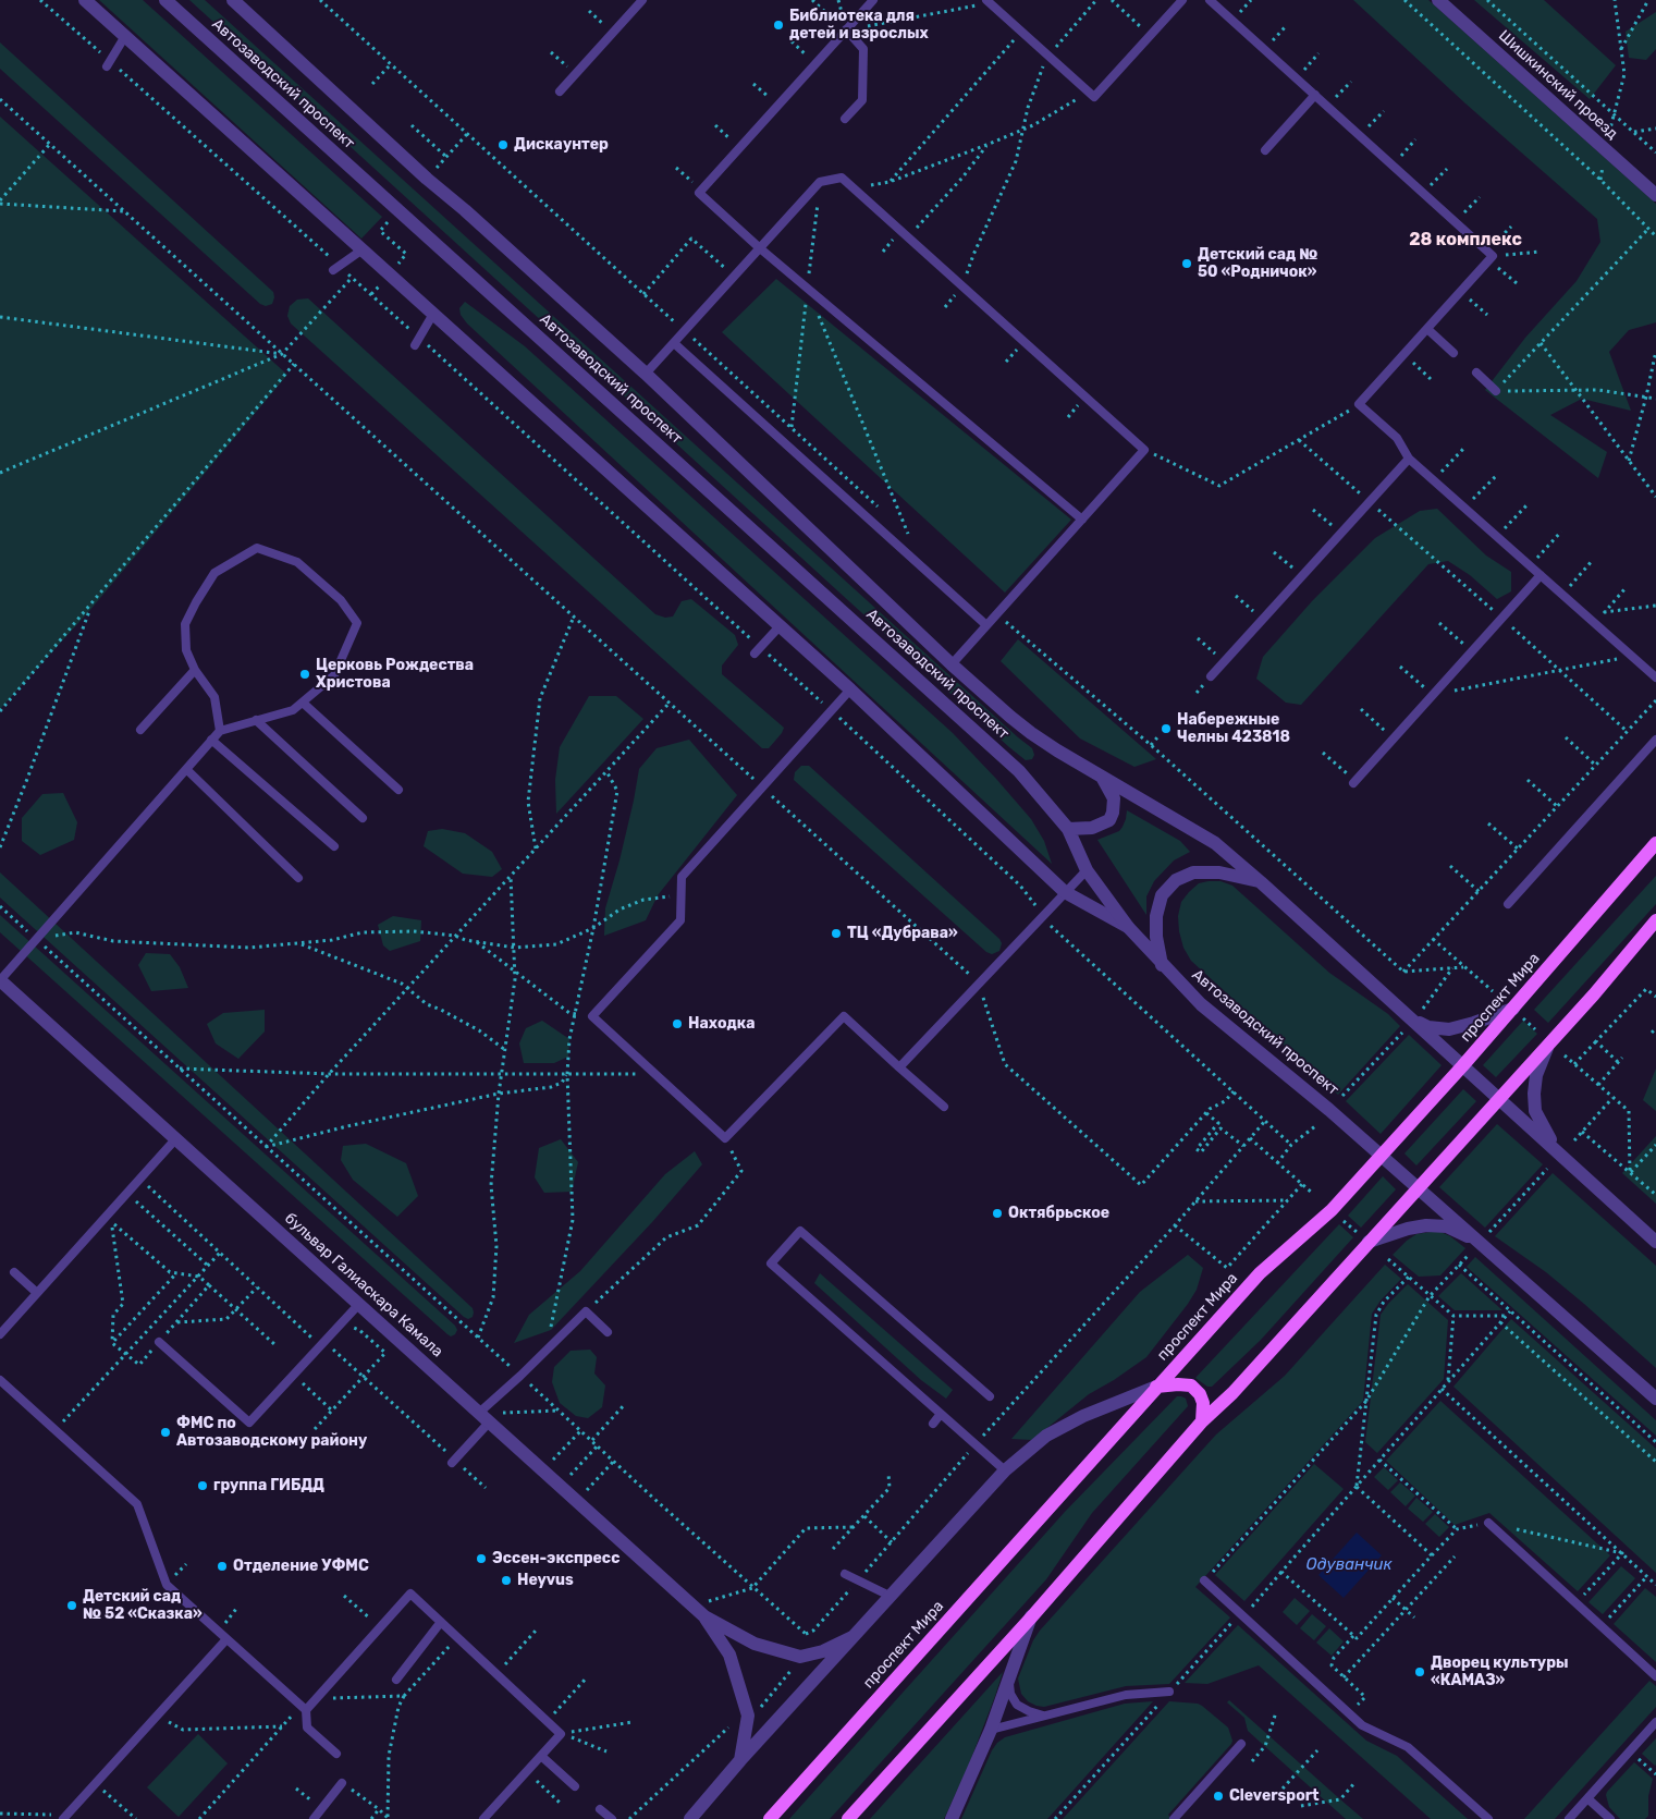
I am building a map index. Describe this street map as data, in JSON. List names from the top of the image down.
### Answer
{
  "streets": {
    "main road": ["проспект Мира"],
    "street": ["Автозаводский проспект", "Шишкинский проезд", "бульвар Галиаскара Камала"]
  },
  "crossings": [
    ["Автозаводский проспект", "проспект Мира"]
  ],
  "districts": ["28 комплекс"],
  "water": ["Одуванчик"],
  "places": [
    "Библиотека для детей и взрослых",
    "Дискаунтер",
    "Детский сад № 50 «Родничок»",
    "Церковь Рождества Христова",
    "Набережные Челны 423818",
    "ТЦ «Дубрава»",
    "Находка",
    "Октябрьское",
    "ФМС по Автозаводскому району",
    "группа ГИБДД",
    "Эссен-экспресс",
    "Отделение УФМС",
    "Heyvus",
    "Детский сад № 52 «Сказка»",
    "Дворец культуры «КАМАЗ»",
    "Cleversport"
  ]
}
